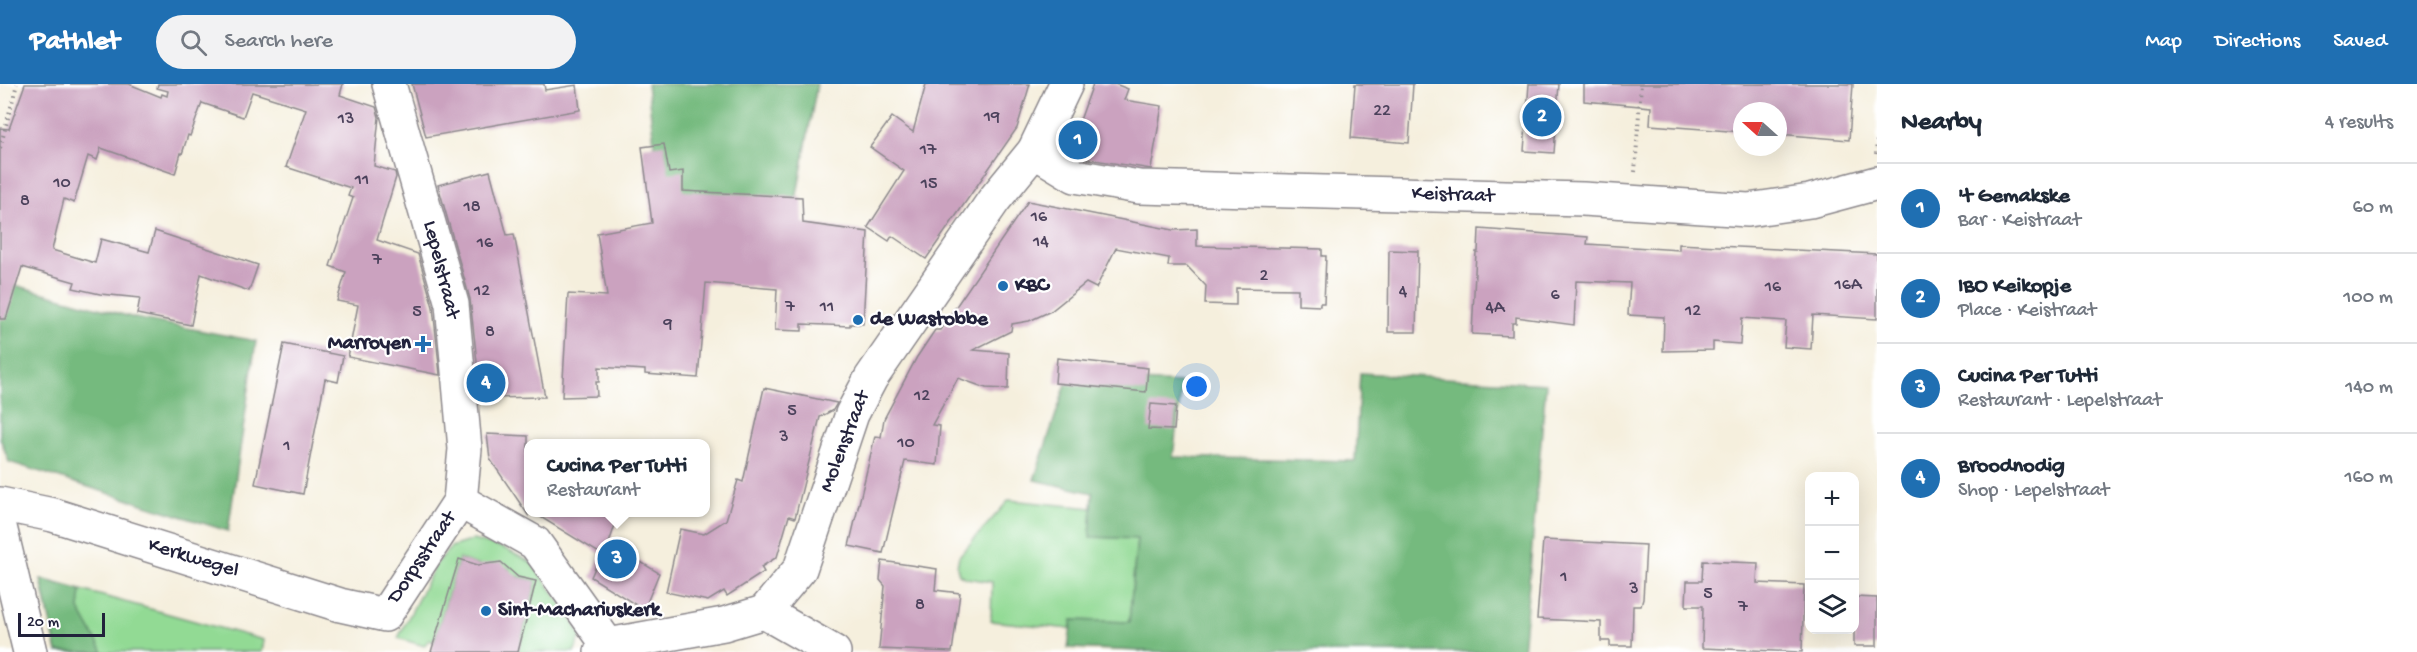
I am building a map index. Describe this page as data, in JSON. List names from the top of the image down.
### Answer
{
  "streets": {
    "street": [
      "Keistraat",
      "Lepelstraat",
      "Molenstraat",
      "Dorpsstraat",
      "Kerkwegel"
    ]
  },
  "crossings": [
    ["Keistraat", "Molenstraat"],
    ["Lepelstraat", "Dorpsstraat"],
    ["Dorpsstraat", "Kerkwegel"]
  ],
  "places": {
    "other": ["KBC", "de Wastobbe", "Sint-Machariuskerk"],
    "health": ["Marroyen"]
  },
  "house_numbers": [
    "22",
    "19",
    "13",
    "17",
    "11",
    "10",
    "15",
    "8",
    "18",
    "16",
    "14",
    "16",
    "7",
    "2",
    "16A",
    "16",
    "12",
    "4",
    "6",
    "7",
    "11",
    "4A",
    "12",
    "5",
    "9",
    "8",
    "12",
    "5",
    "3",
    "10",
    "1",
    "1",
    "3",
    "5",
    "8",
    "7"
  ],
  "scale_bar": "20 m",
  "north": "left",
  "page": {
    "header": "Pathlet",
    "search": "Search here",
    "nav": ["Map", "Directions", "Saved"],
    "heading": ["Nearby", "4 results"],
    "pins": [
      "2",
      "1",
      "4",
      "3"
    ],
    "list": [
      {
        "mark": "1",
        "name": "'t Gemakske",
        "note": "Bar · Keistraat",
        "value": "60 m"
      },
      {
        "mark": "2",
        "name": "IBO Keikopje",
        "note": "Place · Keistraat",
        "value": "100 m"
      },
      {
        "mark": "3",
        "name": "Cucina Per Tutti",
        "note": "Restaurant · Lepelstraat",
        "value": "140 m"
      },
      {
        "mark": "4",
        "name": "Broodnodig",
        "note": "Shop · Lepelstraat",
        "value": "160 m"
      }
    ],
    "popup": ["Cucina Per Tutti", "Restaurant"],
    "map_buttons": ["+", "−"],
    "scale": "20 m"
  }
}
